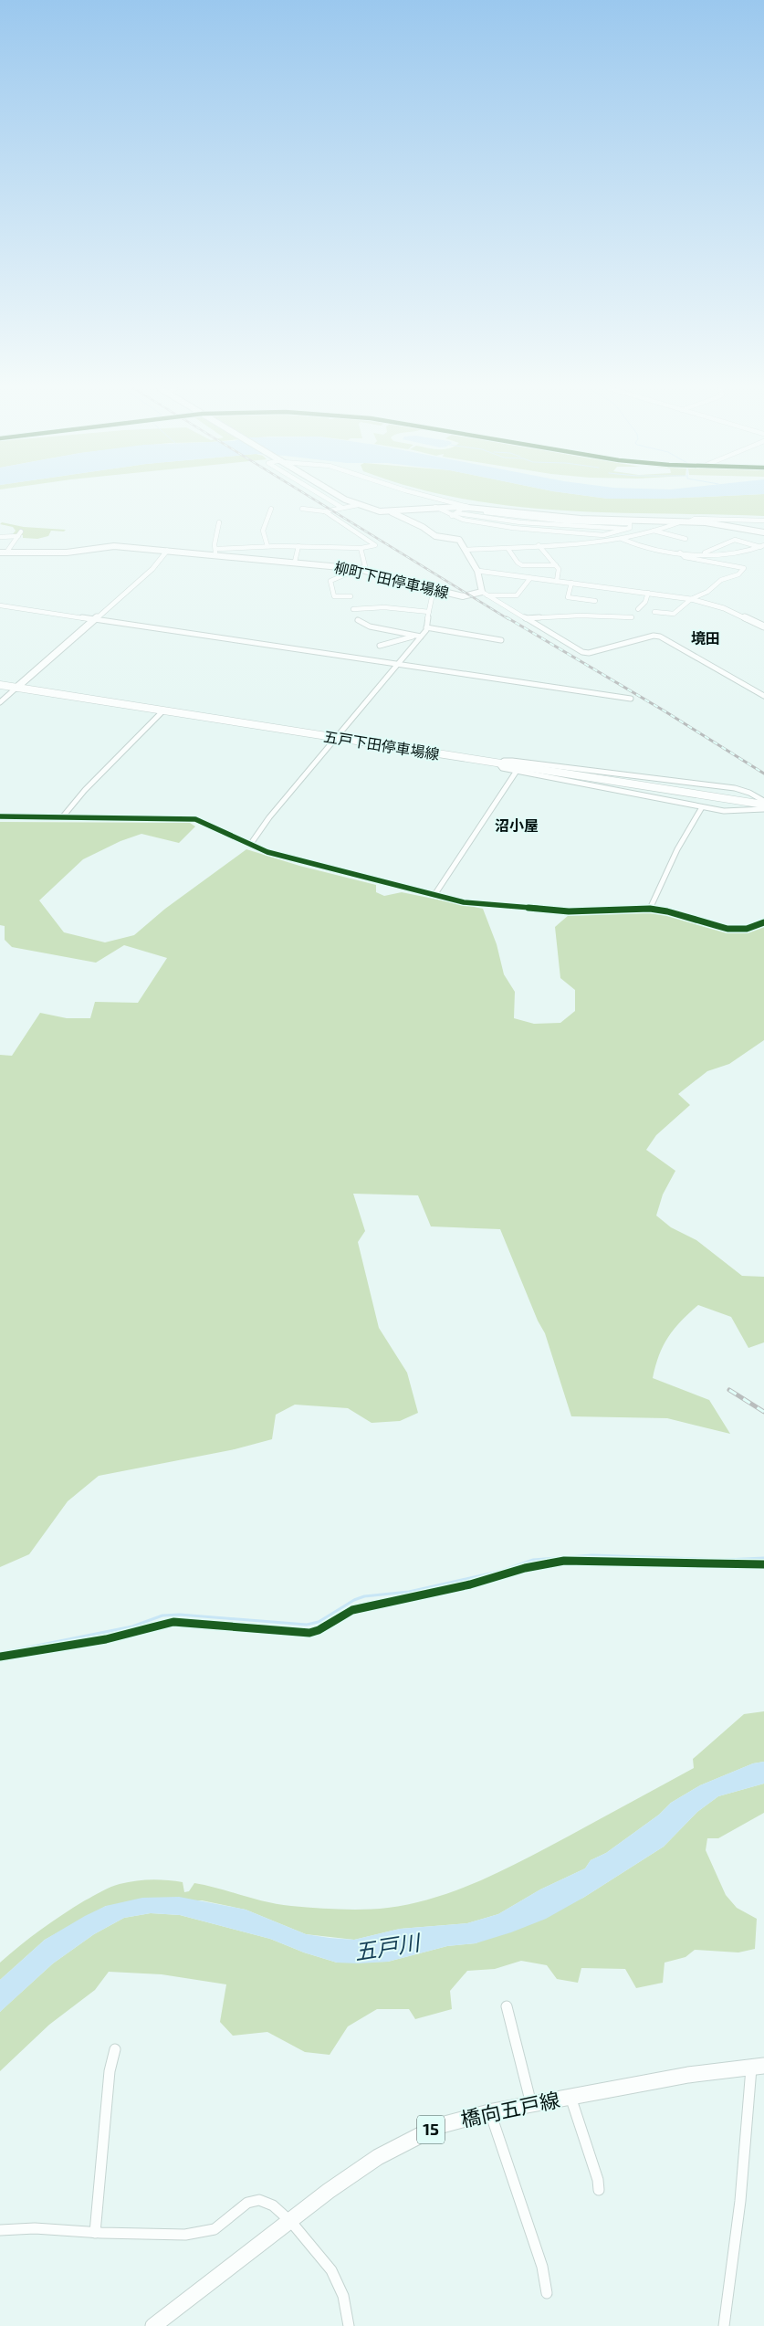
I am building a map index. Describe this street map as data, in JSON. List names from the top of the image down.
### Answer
{
  "streets": {
    "main road": [
      "柳町下田停車場線",
      "五戸下田停車場線",
      "橋向五戸線",
      "15"
    ]
  },
  "districts": ["境田", "沼小屋"],
  "water": ["五戸川"]
}
